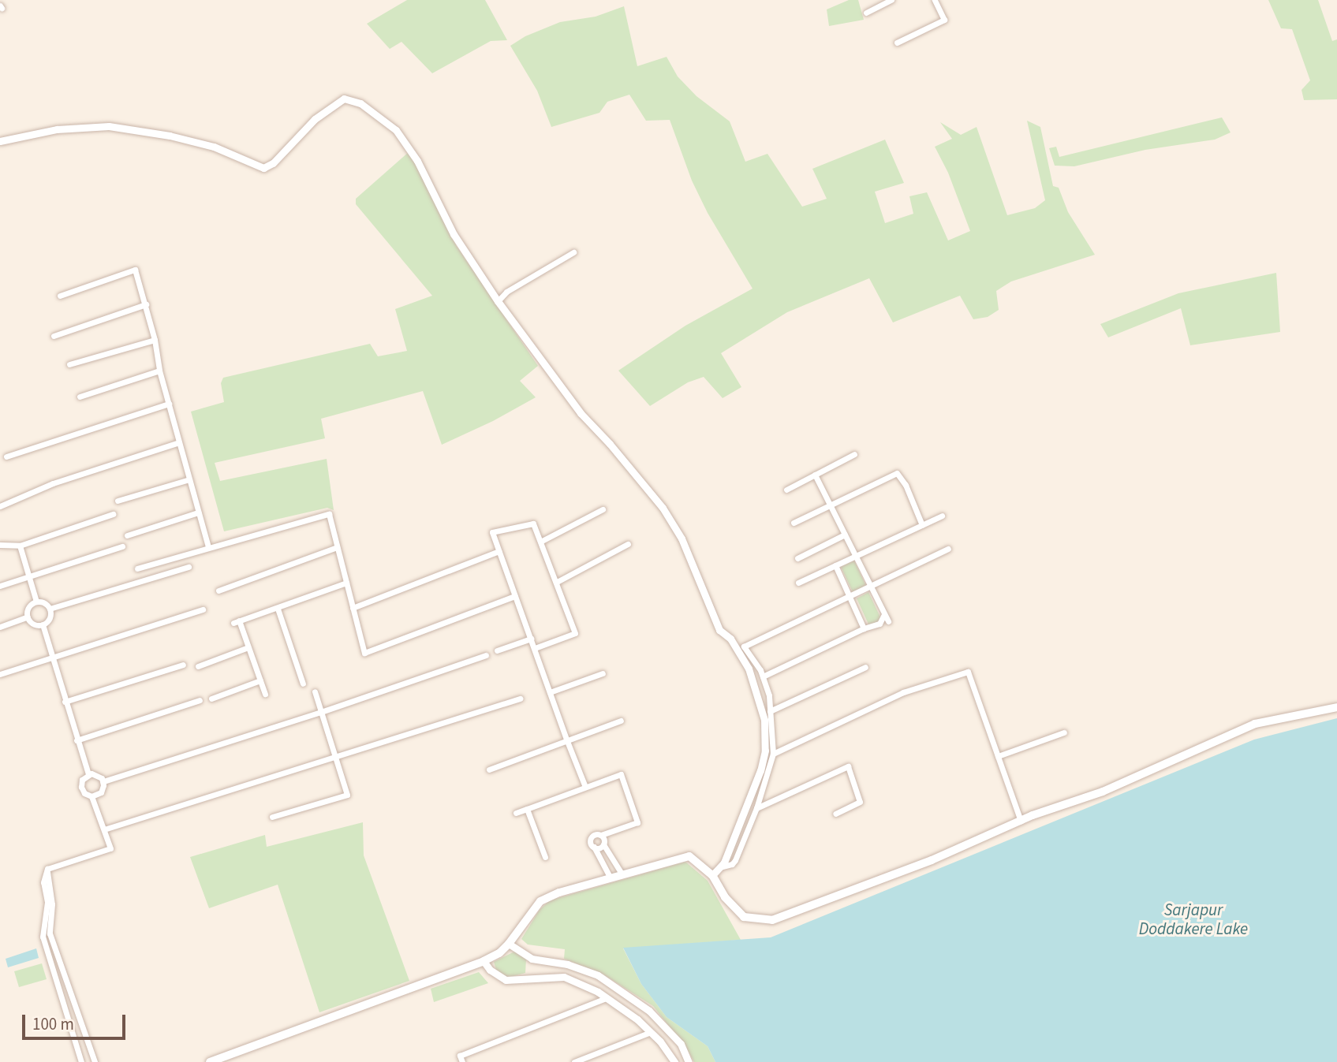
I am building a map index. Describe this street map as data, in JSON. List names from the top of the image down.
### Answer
{
  "water": ["Sarjapur Doddakere Lake"],
  "scale_bar": "100 m"
}
